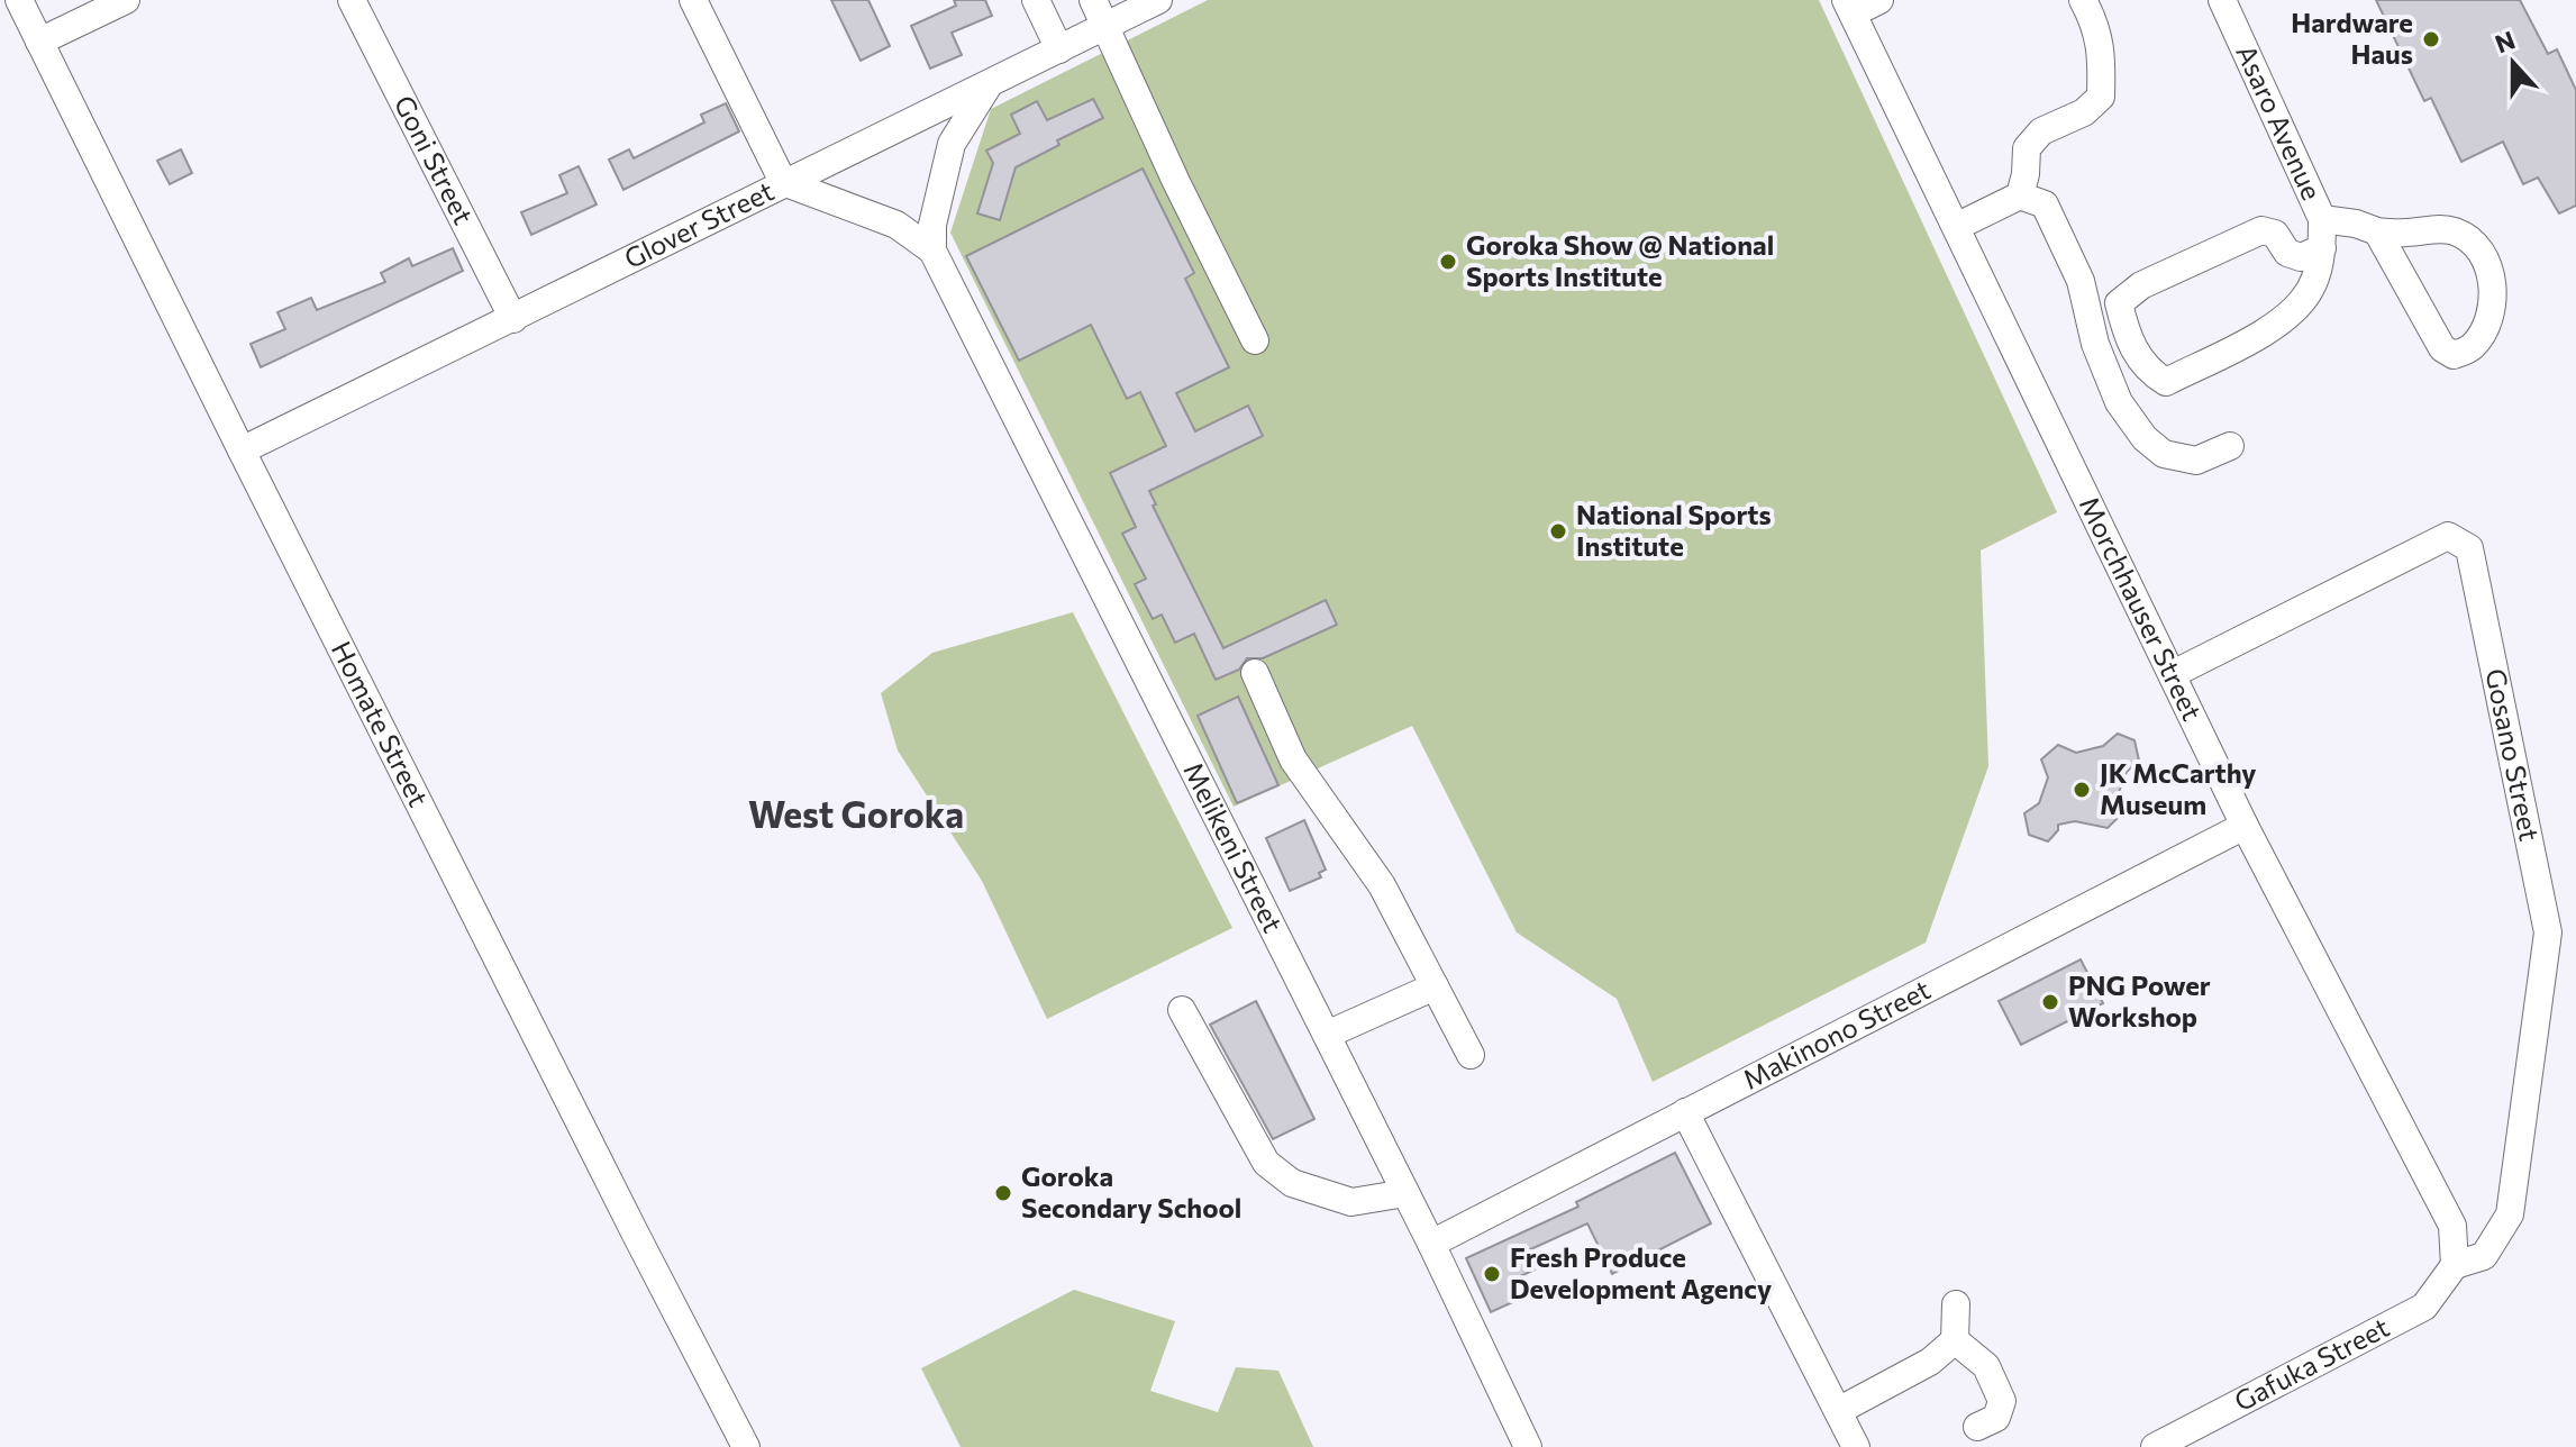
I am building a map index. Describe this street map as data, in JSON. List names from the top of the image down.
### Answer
{
  "streets": {
    "street": [
      "Asaro Avenue",
      "Goni Street",
      "Glover Street",
      "Morchhauser Street",
      "Homate Street",
      "Gosano Street",
      "Melikeni Street",
      "Makinono Street",
      "Gafuka Street"
    ]
  },
  "crossings": [
    ["Goni Street", "Glover Street"],
    ["Glover Street", "Homate Street"],
    ["Glover Street", "Melikeni Street"],
    ["Morchhauser Street", "Gosano Street"],
    ["Morchhauser Street", "Makinono Street"],
    ["Morchhauser Street", "Gafuka Street"],
    ["Gosano Street", "Gafuka Street"],
    ["Melikeni Street", "Makinono Street"]
  ],
  "districts": ["West Goroka"],
  "places": [
    "Hardware Haus",
    "Goroka Show @ National Sports Institute",
    "National Sports Institute",
    "JK McCarthy Museum",
    "PNG Power Workshop",
    "Goroka Secondary School",
    "Fresh Produce Development Agency"
  ],
  "north": "top"
}
